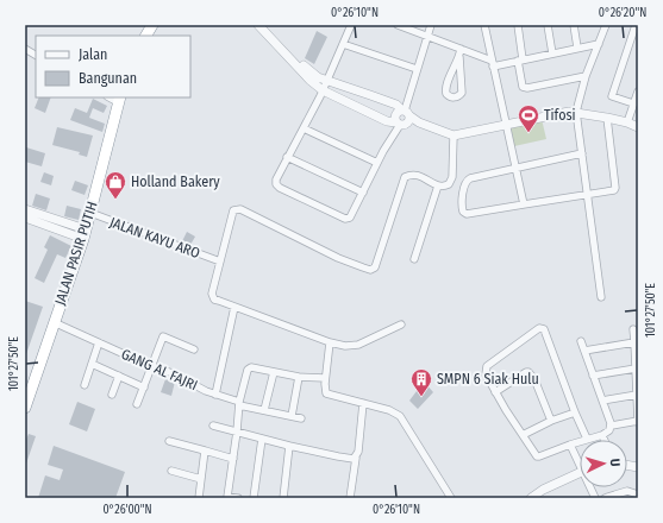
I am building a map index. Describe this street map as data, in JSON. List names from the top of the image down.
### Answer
{
  "streets": {
    "highway": ["JALAN PASIR PUTIH"],
    "street": ["JALAN KAYU ARO", "GANG AL FAJRI"]
  },
  "crossings": [
    ["JALAN KAYU ARO", "JALAN PASIR PUTIH"],
    ["JALAN PASIR PUTIH", "GANG AL FAJRI"]
  ],
  "places": {
    "sports": ["Tifosi"],
    "shop": ["Holland Bakery"],
    "building": ["SMPN 6 Siak Hulu"]
  },
  "legend": ["Jalan", "Bangunan"],
  "north": "right",
  "coordinates": [
    "0°26'10\"N",
    "0°26'20\"N",
    "101°27'50\"E",
    "0°26'00\"N"
  ]
}
